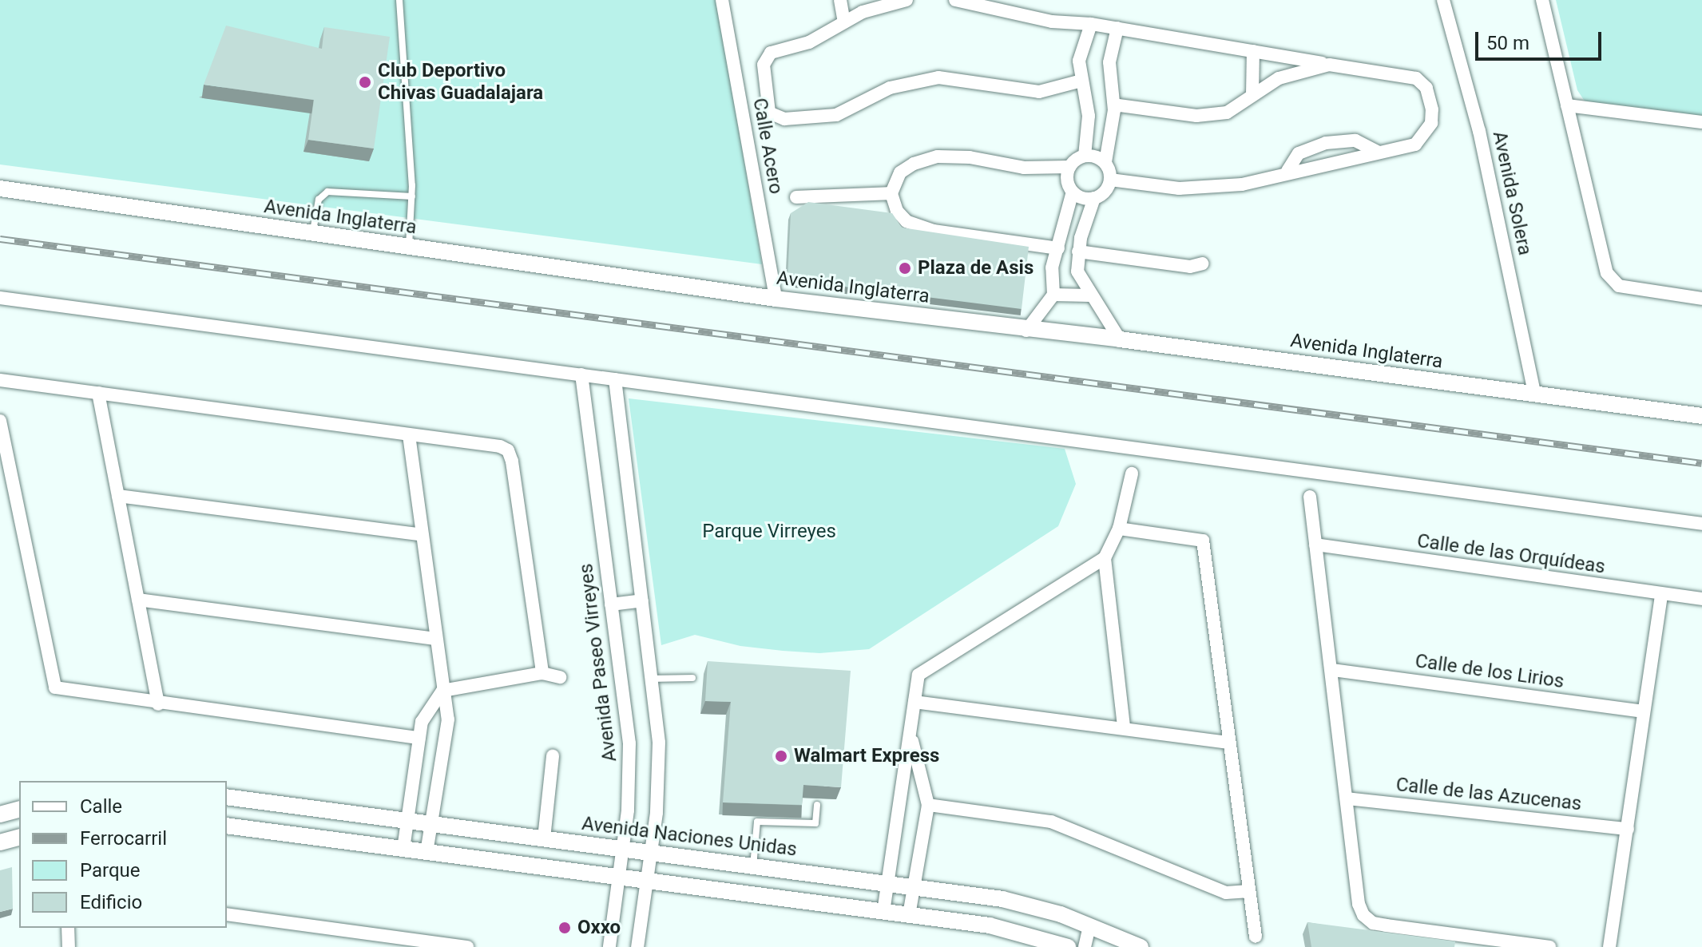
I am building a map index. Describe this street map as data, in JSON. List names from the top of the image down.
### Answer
{
  "streets": {
    "street": [
      "Calle Acero",
      "Avenida Solera",
      "Avenida Inglaterra",
      "Calle de las Orquídeas",
      "Avenida Paseo Virreyes",
      "Calle de los Lirios",
      "Calle de las Azucenas",
      "Avenida Naciones Unidas"
    ]
  },
  "crossings": [
    ["Calle Acero", "Avenida Inglaterra"],
    ["Avenida Solera", "Avenida Inglaterra"],
    ["Avenida Paseo Virreyes", "Avenida Naciones Unidas"]
  ],
  "parks": ["Parque Virreyes"],
  "places": [
    "Club Deportivo Chivas Guadalajara",
    "Plaza de Asis",
    "Walmart Express",
    "Oxxo"
  ],
  "legend": [
    "Calle",
    "Ferrocarril",
    "Parque",
    "Edificio"
  ],
  "scale_bar": "50 m"
}
